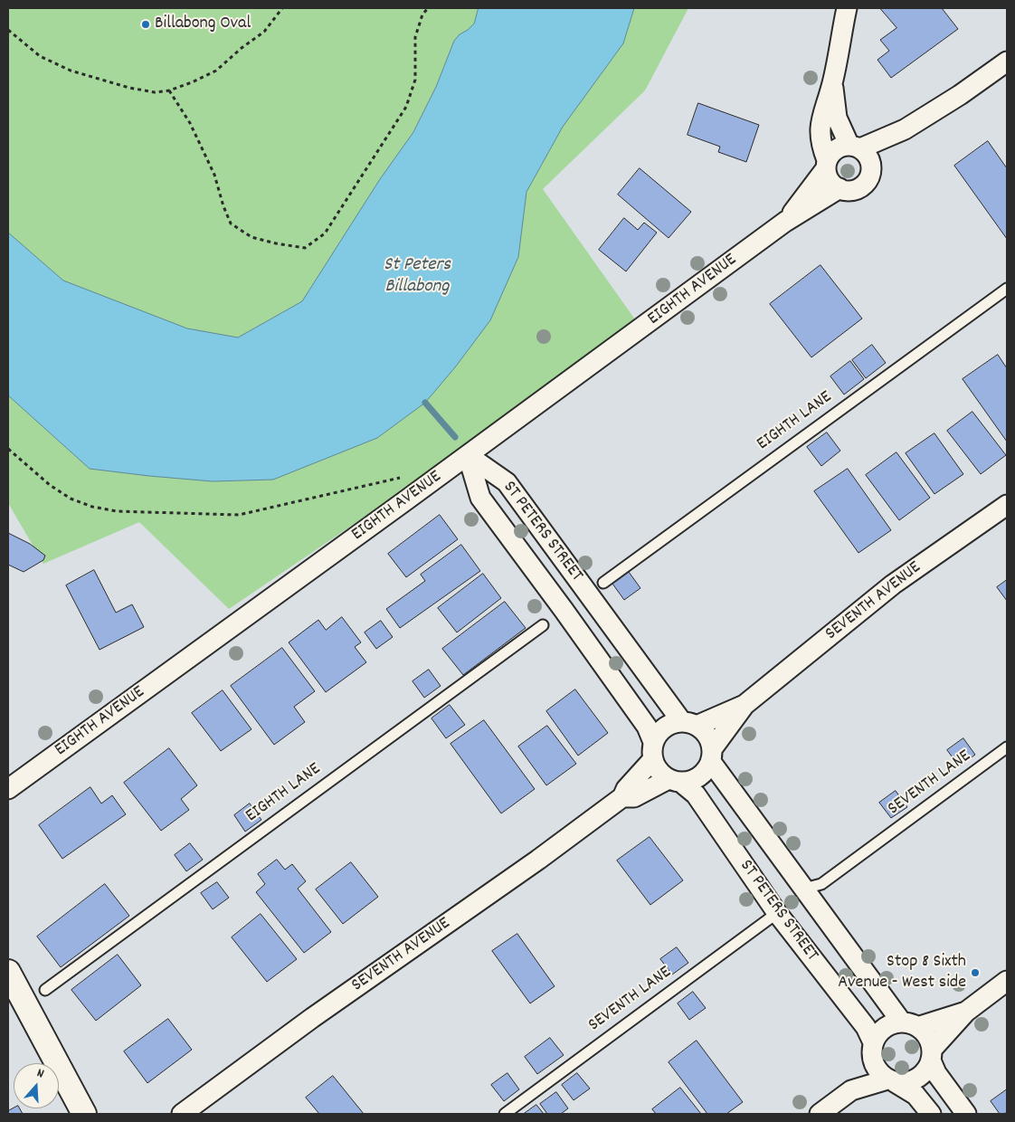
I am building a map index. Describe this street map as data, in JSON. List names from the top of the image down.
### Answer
{
  "streets": {
    "street": ["EIGHTH AVENUE", "ST PETERS STREET", "SEVENTH AVENUE"],
    "lane": ["EIGHTH LANE", "SEVENTH LANE"]
  },
  "crossings": [
    ["EIGHTH AVENUE", "ST PETERS STREET"],
    ["ST PETERS STREET", "SEVENTH AVENUE"],
    ["ST PETERS STREET", "SEVENTH LANE"]
  ],
  "water": ["St Peters Billabong"],
  "places": ["Billabong Oval", "Stop 8 Sixth Avenue - West side"],
  "north": "top"
}
